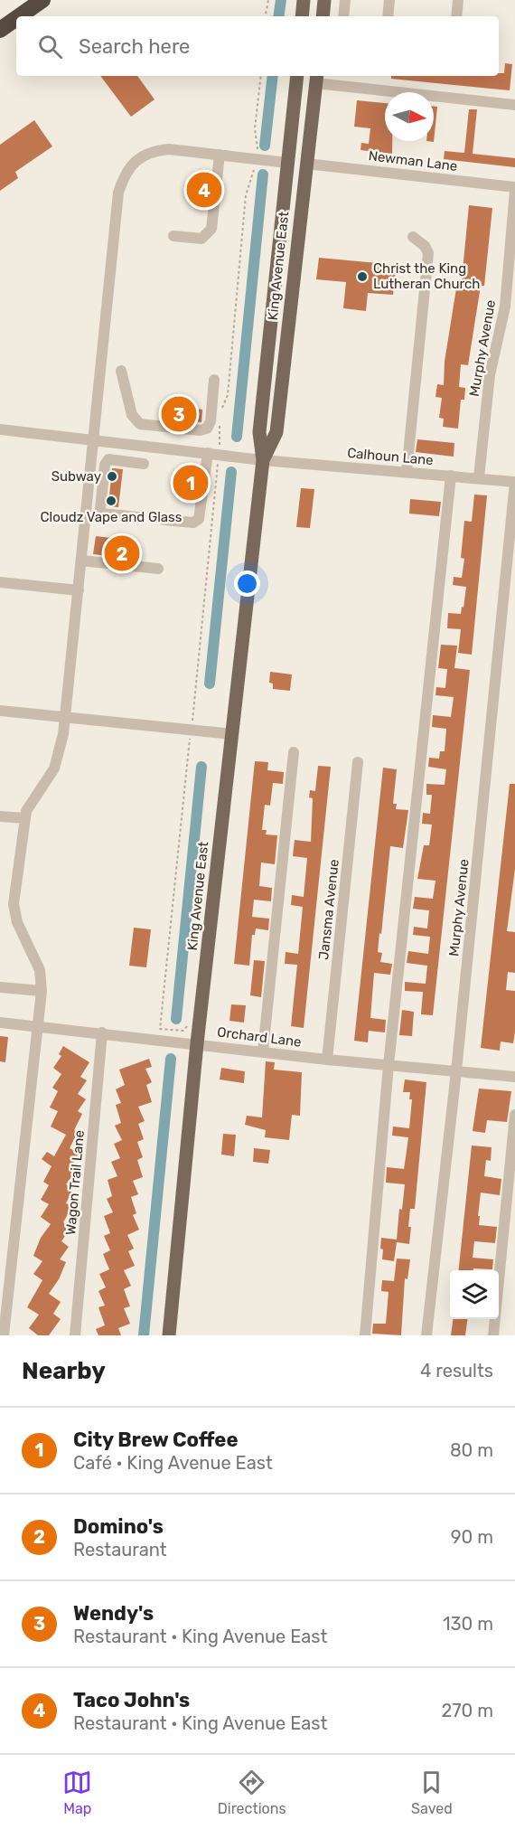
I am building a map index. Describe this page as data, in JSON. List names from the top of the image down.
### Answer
{
  "streets": {
    "main road": ["King Avenue East"],
    "street": [
      "Newman Lane",
      "Murphy Avenue",
      "Calhoun Lane",
      "Jansma Avenue",
      "Orchard Lane",
      "Wagon Trail Lane"
    ]
  },
  "crossings": [
    ["Newman Lane", "King Avenue East"],
    ["King Avenue East", "Calhoun Lane"],
    ["King Avenue East", "Orchard Lane"],
    ["Murphy Avenue", "Calhoun Lane"],
    ["Murphy Avenue", "Orchard Lane"],
    ["Jansma Avenue", "Orchard Lane"],
    ["Orchard Lane", "Wagon Trail Lane"]
  ],
  "places": ["Christ the King Lutheran Church", "Subway", "Cloudz Vape and Glass"],
  "north": "right",
  "page": {
    "search": "Search here",
    "pins": [
      "4",
      "3",
      "1",
      "2"
    ],
    "heading": ["Nearby", "4 results"],
    "list": [
      {
        "mark": "1",
        "name": "City Brew Coffee",
        "note": "Café · King Avenue East",
        "value": "80 m"
      },
      {
        "mark": "2",
        "name": "Domino's",
        "note": "Restaurant",
        "value": "90 m"
      },
      {
        "mark": "3",
        "name": "Wendy's",
        "note": "Restaurant · King Avenue East",
        "value": "130 m"
      },
      {
        "mark": "4",
        "name": "Taco John's",
        "note": "Restaurant · King Avenue East",
        "value": "270 m"
      }
    ],
    "nav": ["Map", "Directions", "Saved"]
  }
}
